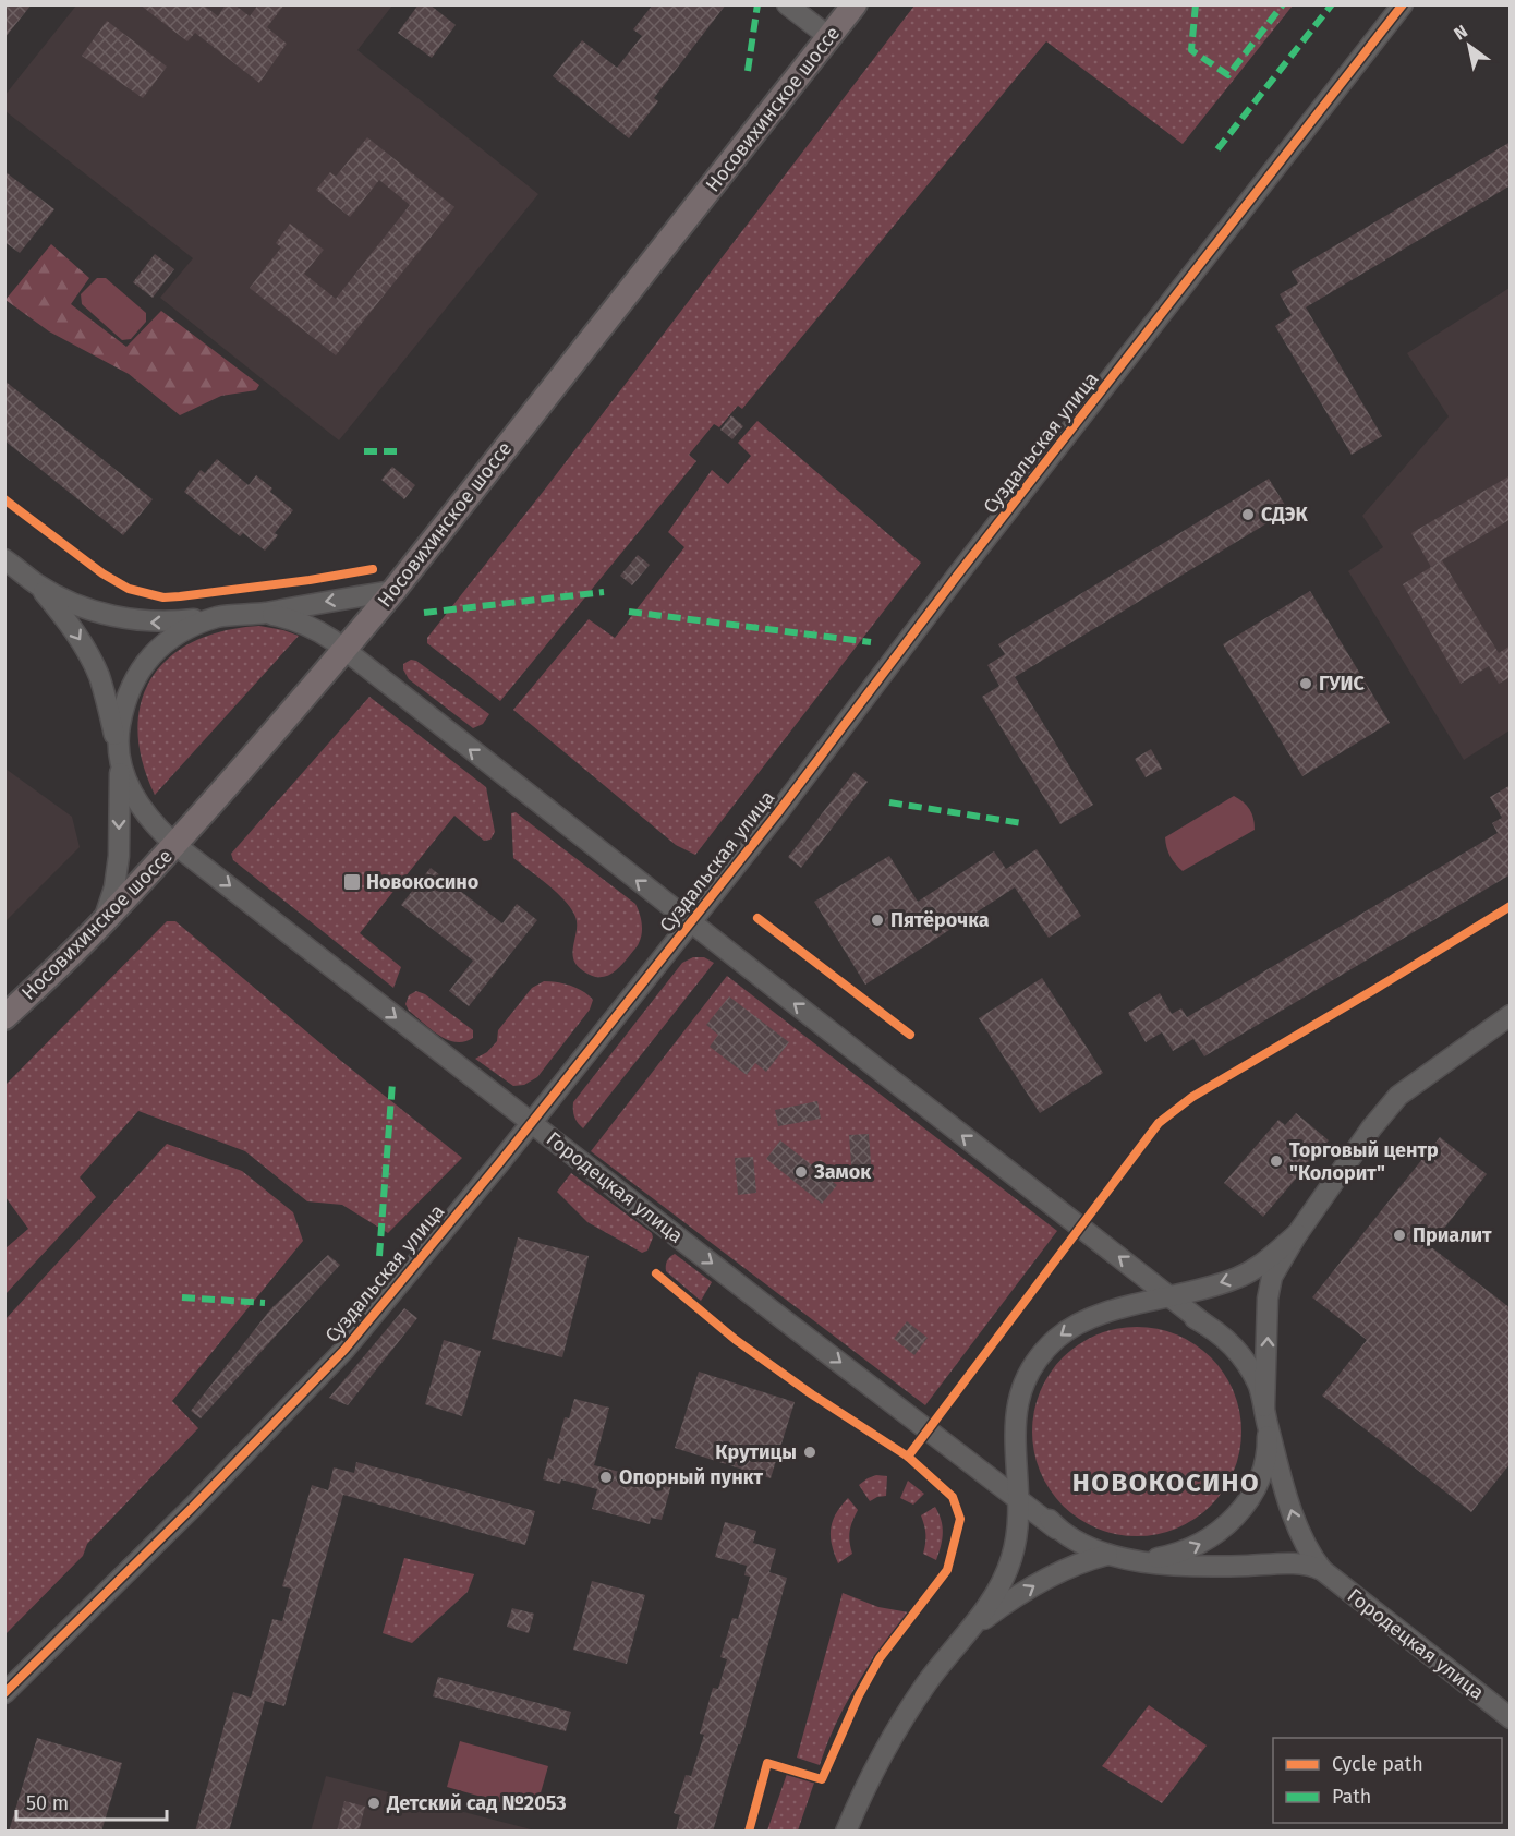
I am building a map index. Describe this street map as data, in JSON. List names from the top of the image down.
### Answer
{
  "streets": {
    "main road": ["Носовихинское шоссе"],
    "street": ["Суздальская улица", "Городецкая улица"]
  },
  "crossings": [
    ["Носовихинское шоссе", "Городецкая улица"],
    ["Суздальская улица", "Городецкая улица"]
  ],
  "one_way": ["Городецкая улица"],
  "districts": ["НОВОКОСИНО"],
  "places": {
    "other": [
      "СДЭК",
      "ГУИС",
      "Пятёрочка",
      "Торговый центр \"Колорит\"",
      "Замок",
      "Приалит",
      "Крутицы",
      "Опорный пункт",
      "Детский сад №2053"
    ],
    "transit": ["Новокосино"]
  },
  "legend": ["Cycle path", "Path"],
  "scale_bar": "50 m",
  "north": "top left"
}
